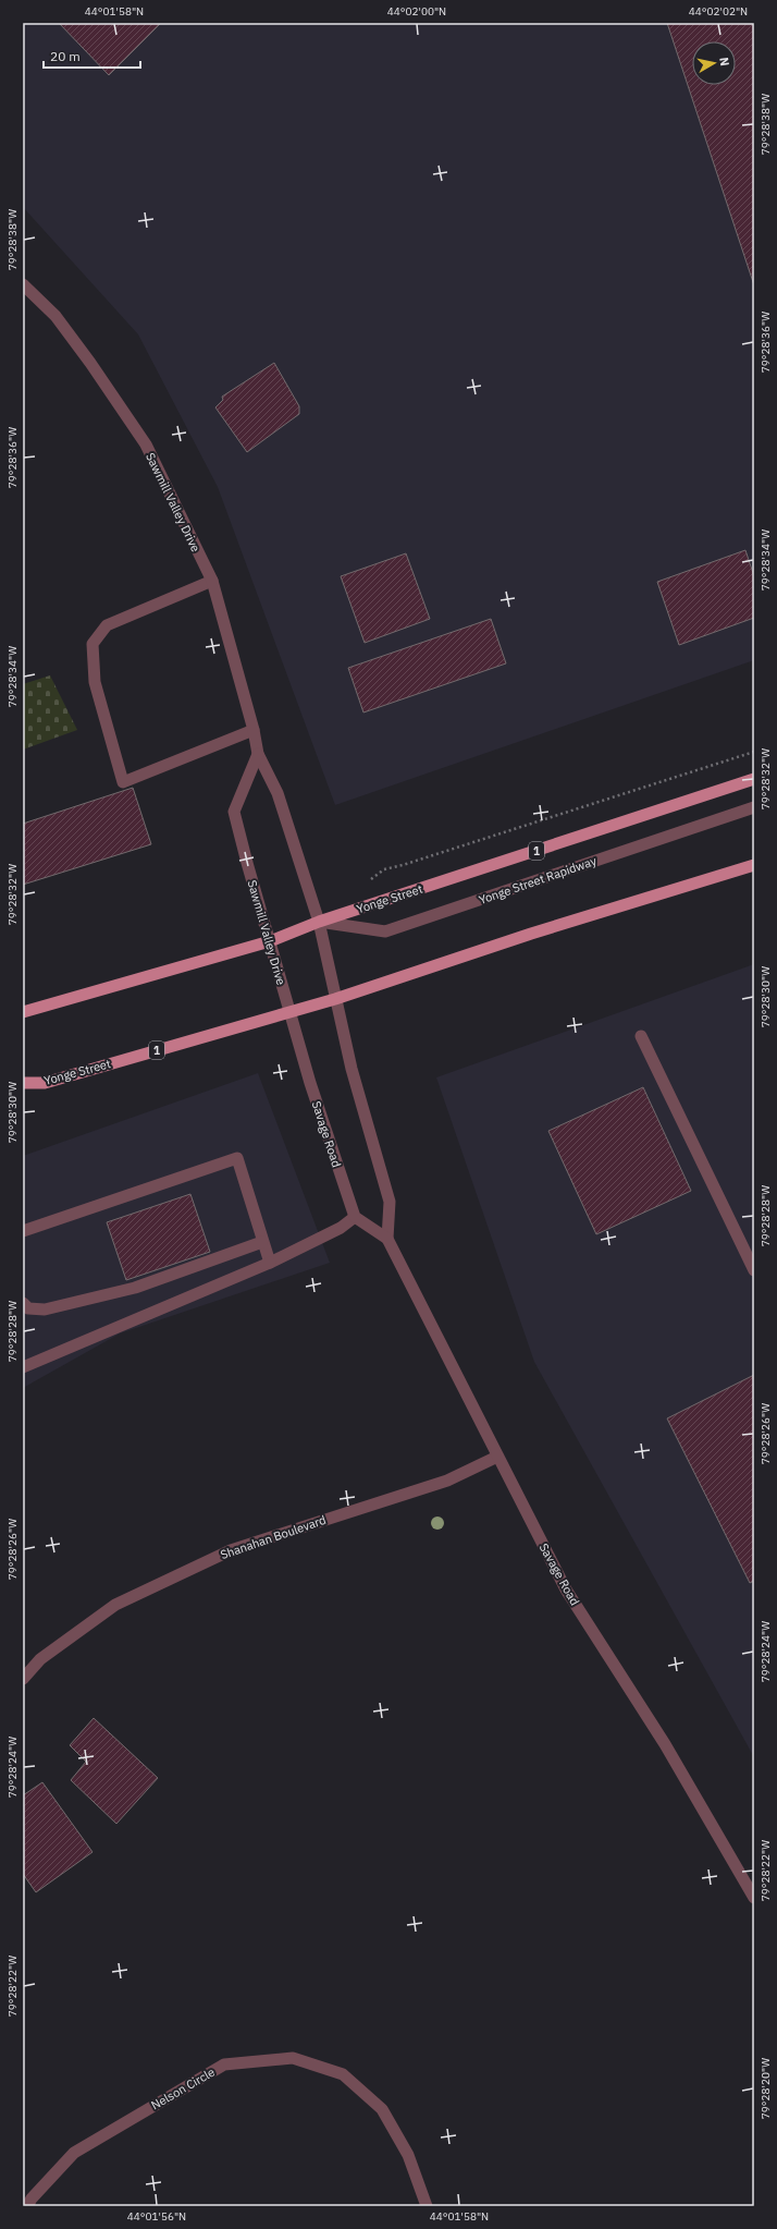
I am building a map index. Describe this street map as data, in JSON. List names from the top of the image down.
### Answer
{
  "streets": {
    "main road": ["1", "Yonge Street"],
    "street": [
      "Sawmill Valley Drive",
      "Yonge Street Rapidway",
      "Savage Road",
      "Shanahan Boulevard",
      "Nelson Circle"
    ]
  },
  "crossings": [
    ["Sawmill Valley Drive", "Yonge Street Rapidway"],
    ["Sawmill Valley Drive", "Yonge Street"],
    ["Sawmill Valley Drive", "Savage Road"],
    ["Yonge Street Rapidway", "Yonge Street"],
    ["Yonge Street", "Savage Road"],
    ["Savage Road", "Shanahan Boulevard"]
  ],
  "scale_bar": "20 m",
  "north": "right",
  "coordinates": [
    "44°01'58\"N",
    "44°02'00\"N",
    "44°02'02\"N",
    "79°28'38\"W",
    "79°28'36\"W",
    "79°28'34\"W",
    "79°28'32\"W",
    "79°28'30\"W",
    "79°28'28\"W",
    "79°28'26\"W",
    "79°28'24\"W",
    "79°28'22\"W",
    "79°28'20\"W",
    "44°01'56\"N"
  ]
}
